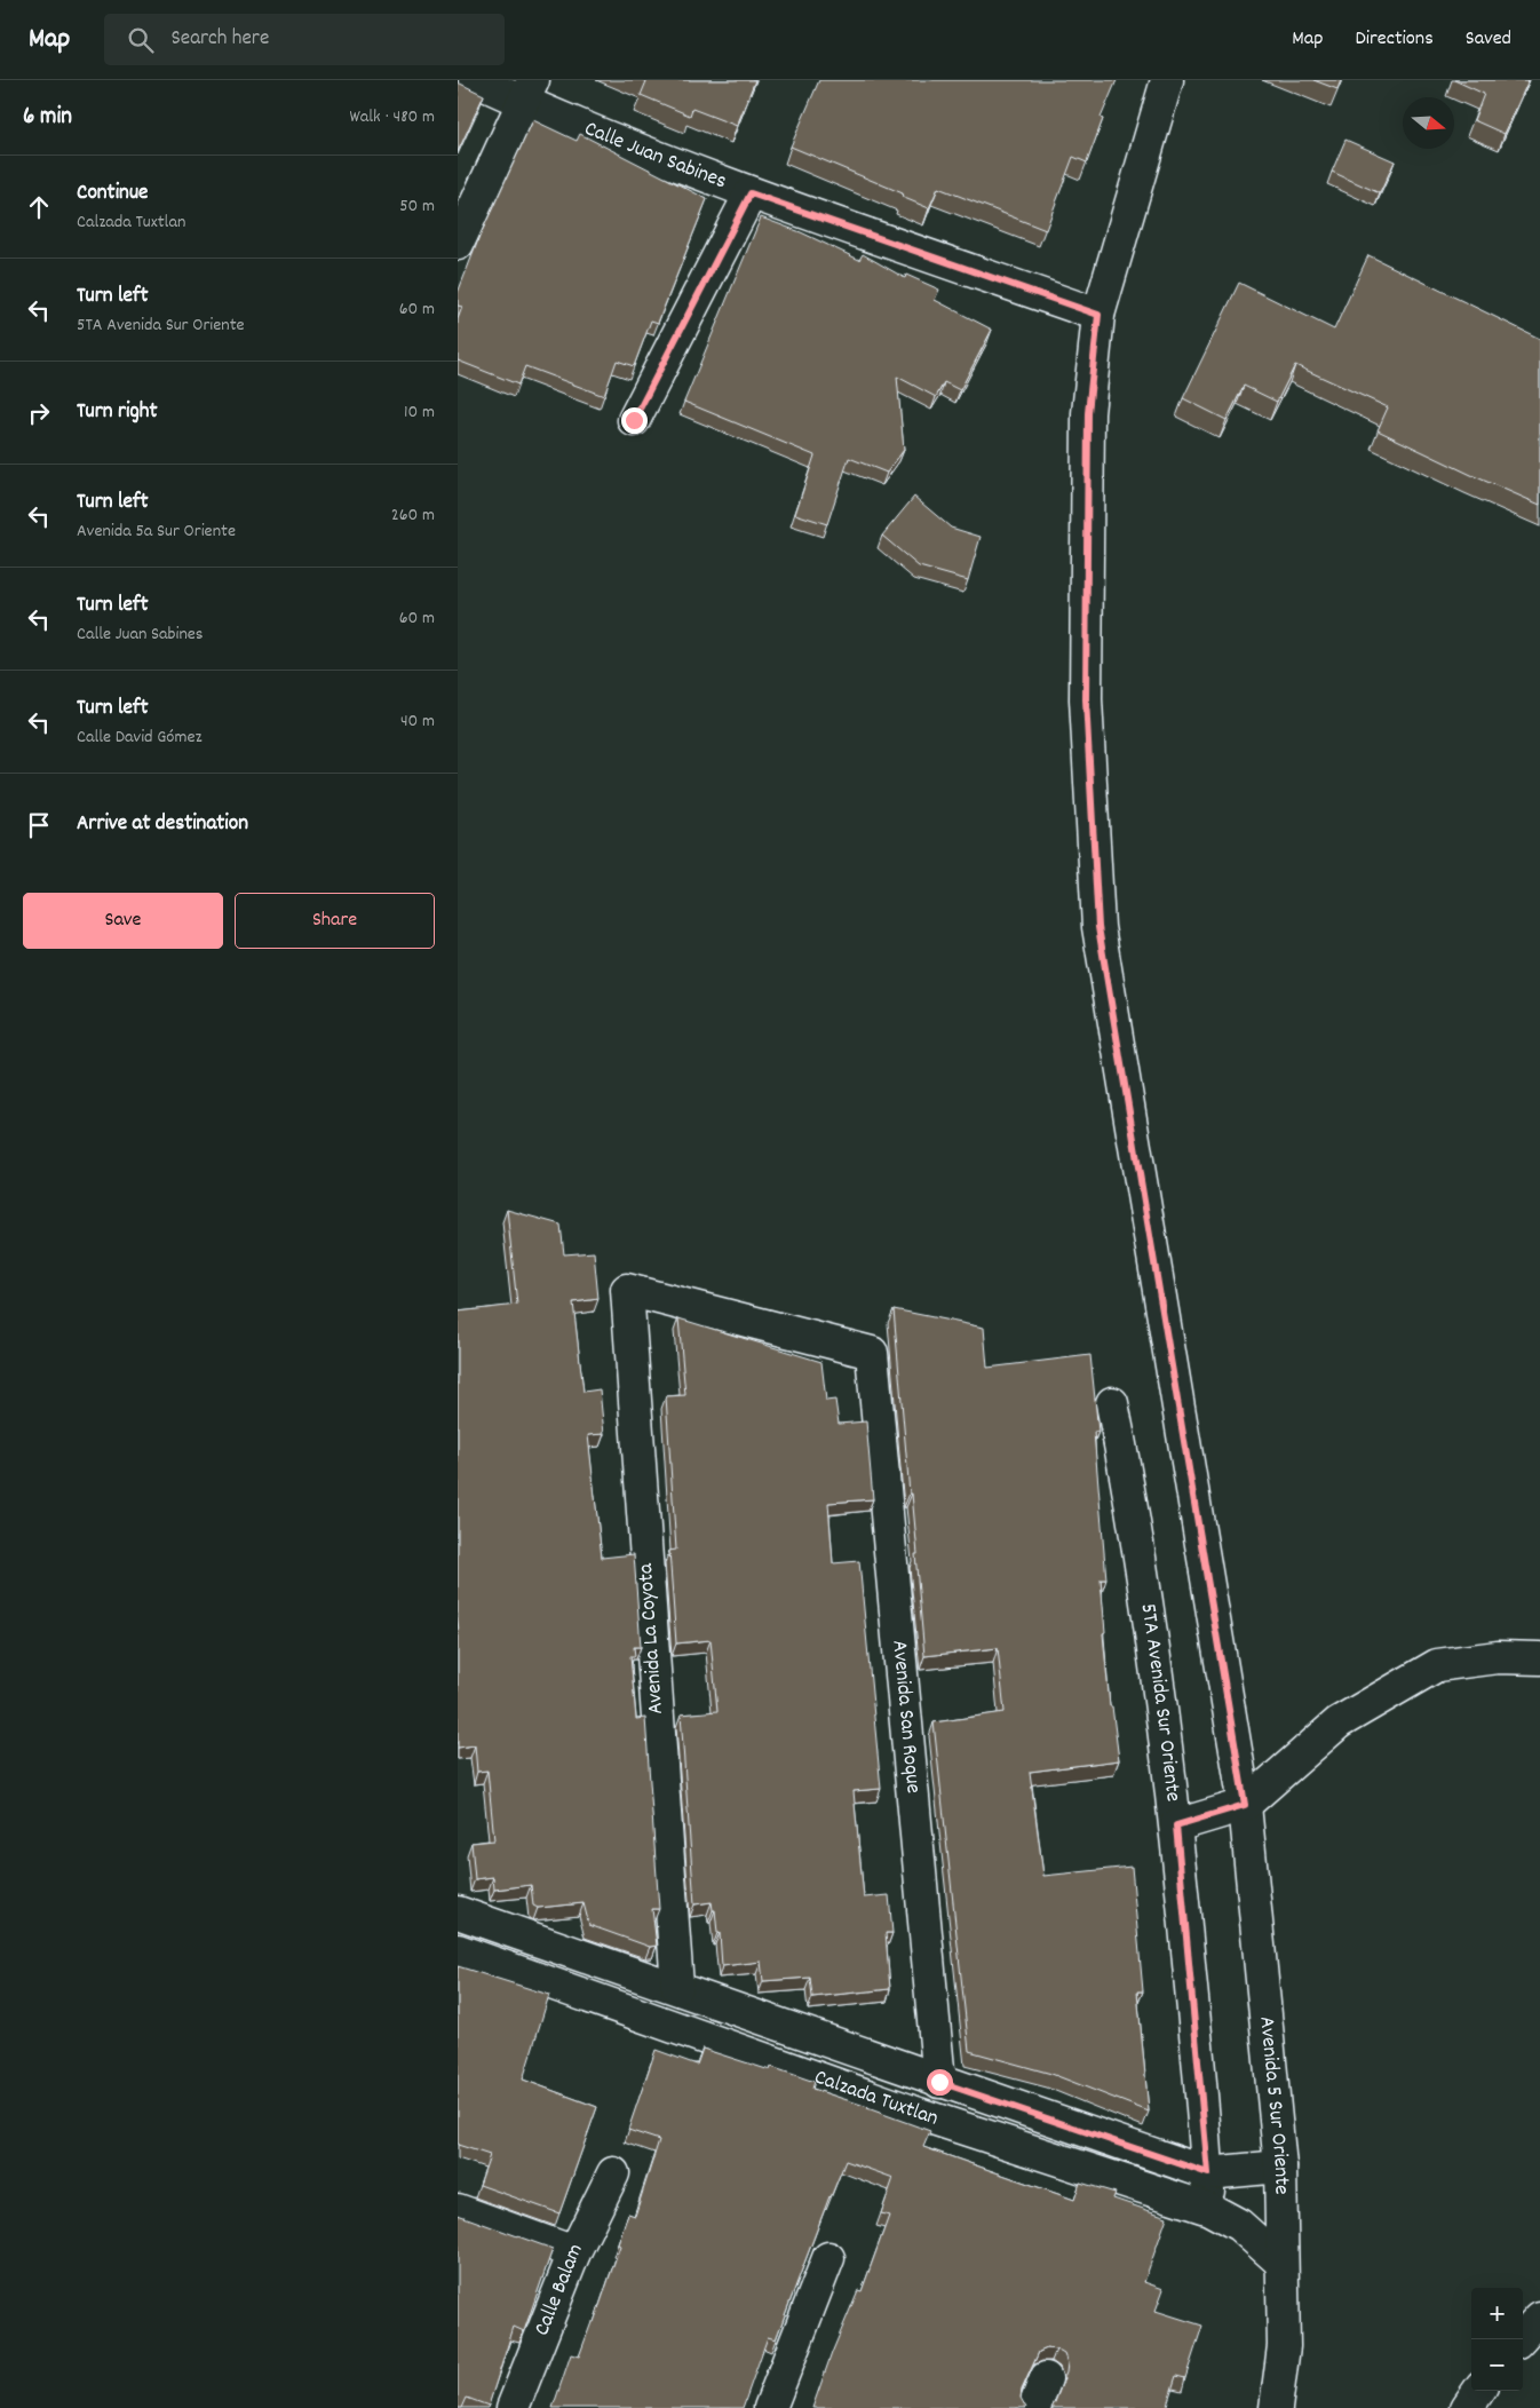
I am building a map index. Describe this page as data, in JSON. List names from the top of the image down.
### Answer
{
  "streets": {
    "street": [
      "Calle Juan Sabines",
      "Avenida La Coyota",
      "5TA Avenida Sur Oriente",
      "Avenida San Roque",
      "Calzada Tuxtlan",
      "Avenida 5 Sur Oriente",
      "Calle Balam"
    ]
  },
  "crossings": [
    ["Calle Juan Sabines", "Avenida 5 Sur Oriente"],
    ["Avenida La Coyota", "Avenida San Roque"],
    ["Avenida La Coyota", "Calzada Tuxtlan"],
    ["5TA Avenida Sur Oriente", "Calzada Tuxtlan"],
    ["Avenida San Roque", "Calzada Tuxtlan"],
    ["Calzada Tuxtlan", "Avenida 5 Sur Oriente"]
  ],
  "north": "right",
  "page": {
    "header": "Map",
    "search": "Search here",
    "nav": ["Map", "Directions", "Saved"],
    "heading": ["6 min", "Walk · 480 m"],
    "list": [
      ["Continue", "Calzada Tuxtlan", "50 m"],
      ["Turn left", "5TA Avenida Sur Oriente", "60 m"],
      ["Turn right", "10 m"],
      ["Turn left", "Avenida 5a Sur Oriente", "260 m"],
      ["Turn left", "Calle Juan Sabines", "60 m"],
      ["Turn left", "Calle David Gómez", "40 m"],
      "Arrive at destination"
    ],
    "buttons": ["Save", "Share"],
    "map_buttons": ["+", "−"]
  }
}
